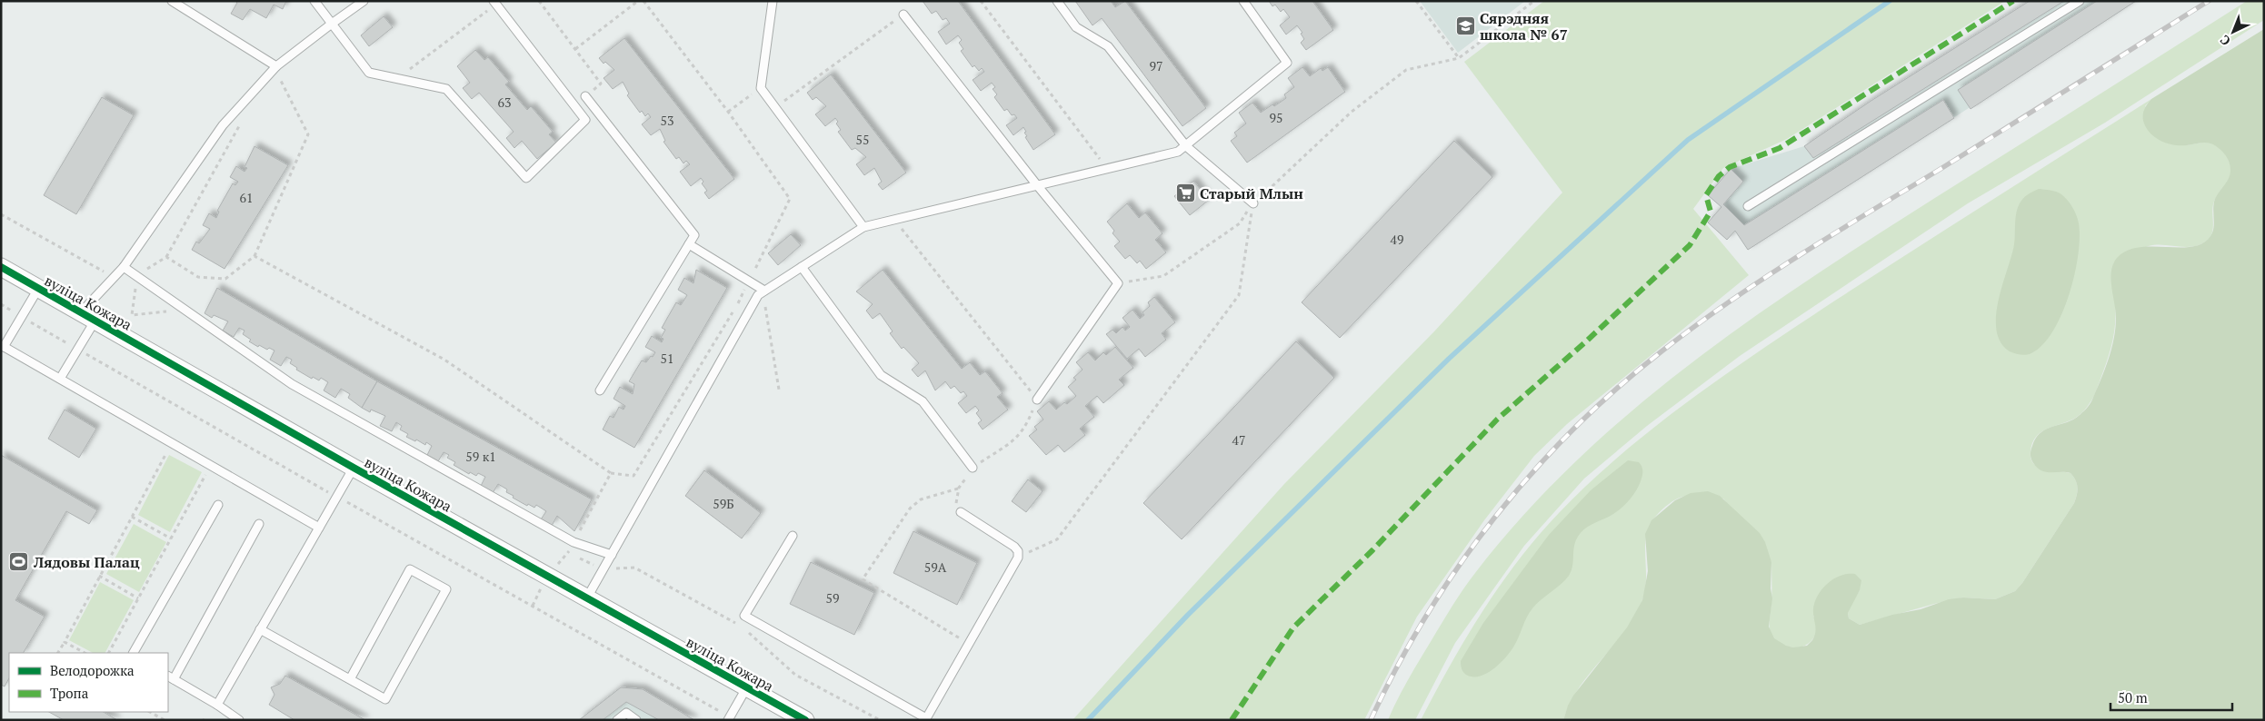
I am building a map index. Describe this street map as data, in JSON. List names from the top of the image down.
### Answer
{
  "streets": {
    "street": ["вуліца Кожара"]
  },
  "places": {
    "school or university": ["Сярэдняя школа № 67"],
    "supermarket": ["Старый Млын"],
    "sports": ["Лядовы Палац"]
  },
  "house_numbers": [
    "97",
    "63",
    "95",
    "53",
    "55",
    "61",
    "49",
    "51",
    "47",
    "59 к1",
    "59Б",
    "59А",
    "59"
  ],
  "legend": ["Велодорожка", "Тропа"],
  "scale_bar": "50 m",
  "north": "bottom left"
}
